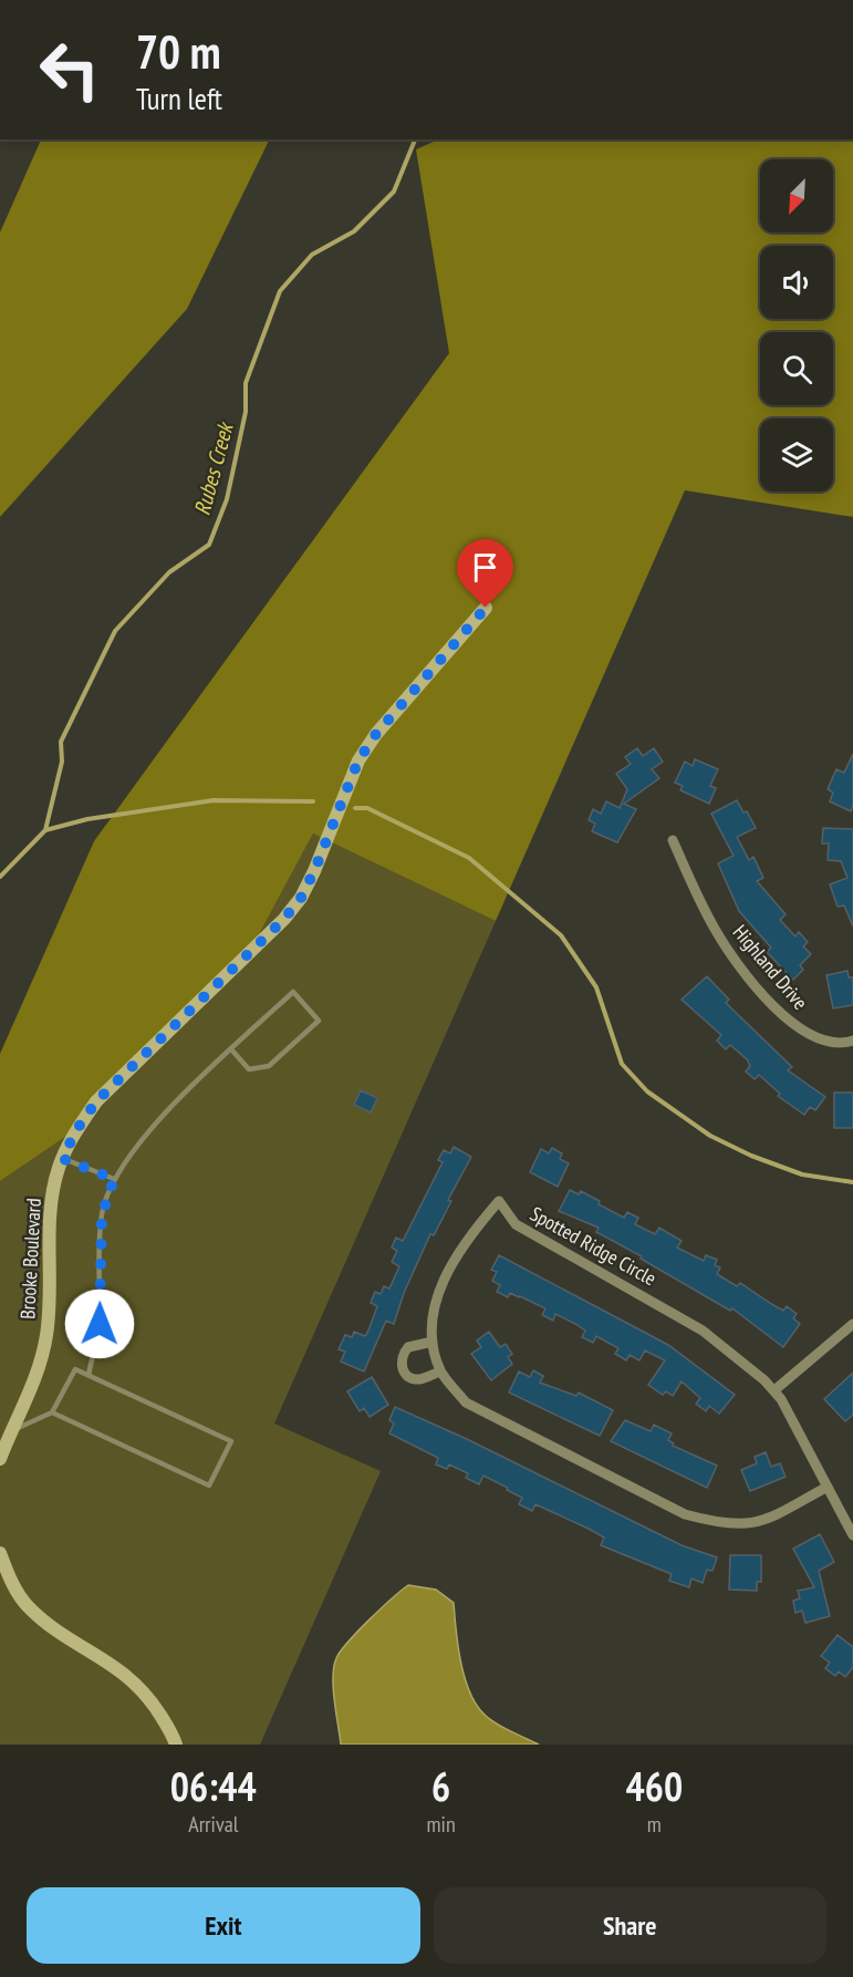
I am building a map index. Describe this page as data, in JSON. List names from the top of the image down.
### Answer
{
  "streets": {
    "street": ["Highland Drive", "Spotted Ridge Circle", "Brooke Boulevard"]
  },
  "water": ["Rubes Creek"],
  "north": "bottom left",
  "page": {
    "turn": ["70 m", "Turn left"],
    "eta": [
      "06:44",
      "Arrival",
      "6",
      "min",
      "460",
      "m"
    ],
    "buttons": ["Exit", "Share"]
  }
}
